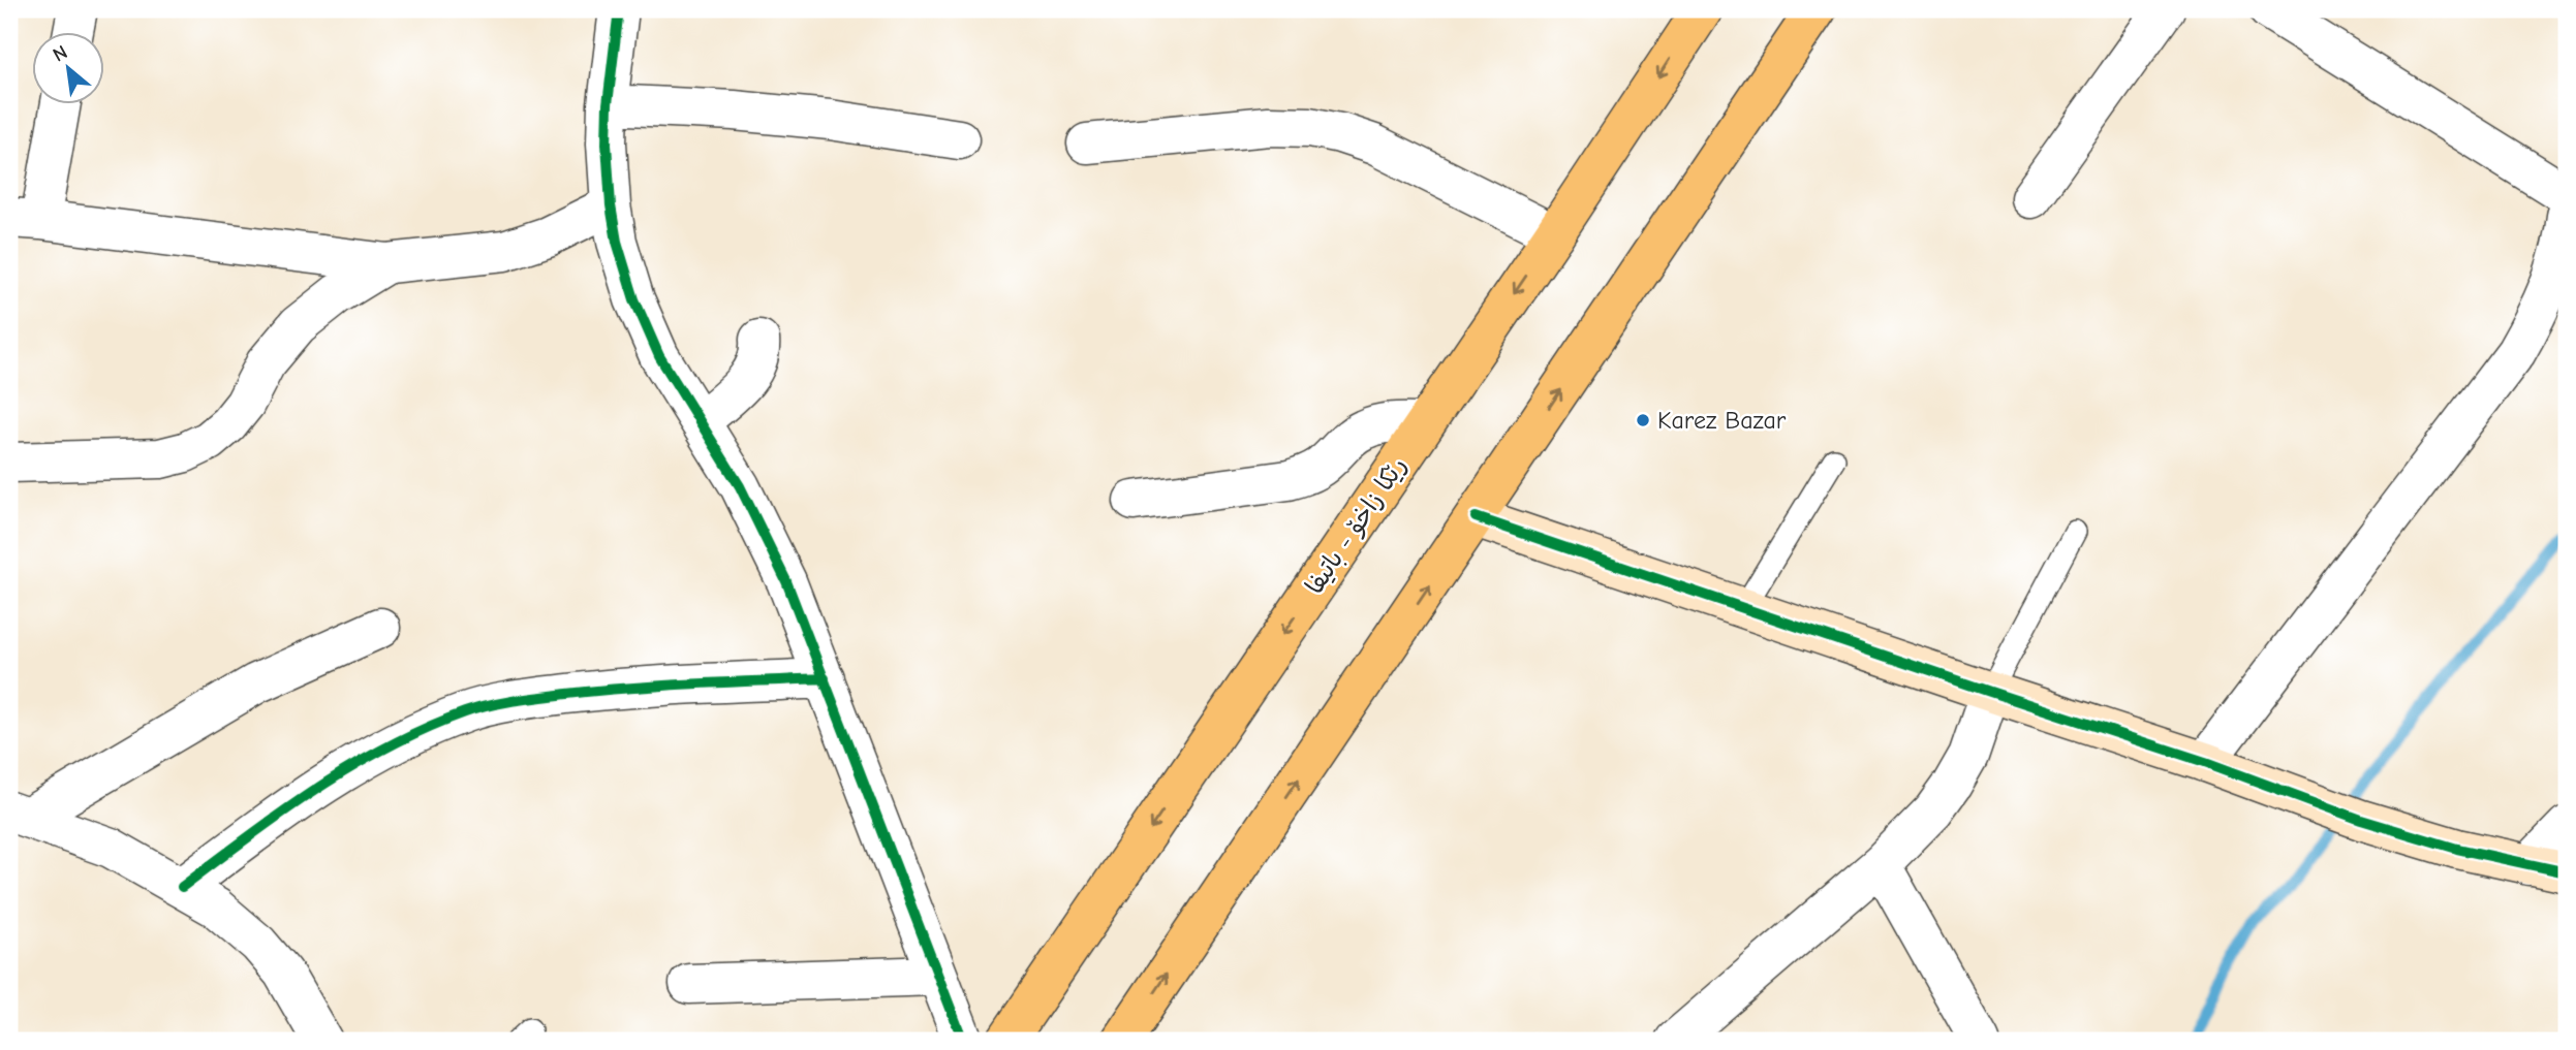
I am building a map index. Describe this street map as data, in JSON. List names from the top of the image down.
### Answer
{
  "streets": {
    "highway": ["رێکا زاخۆ - باتیفا"]
  },
  "places": ["Karez Bazar"],
  "north": "top left"
}
